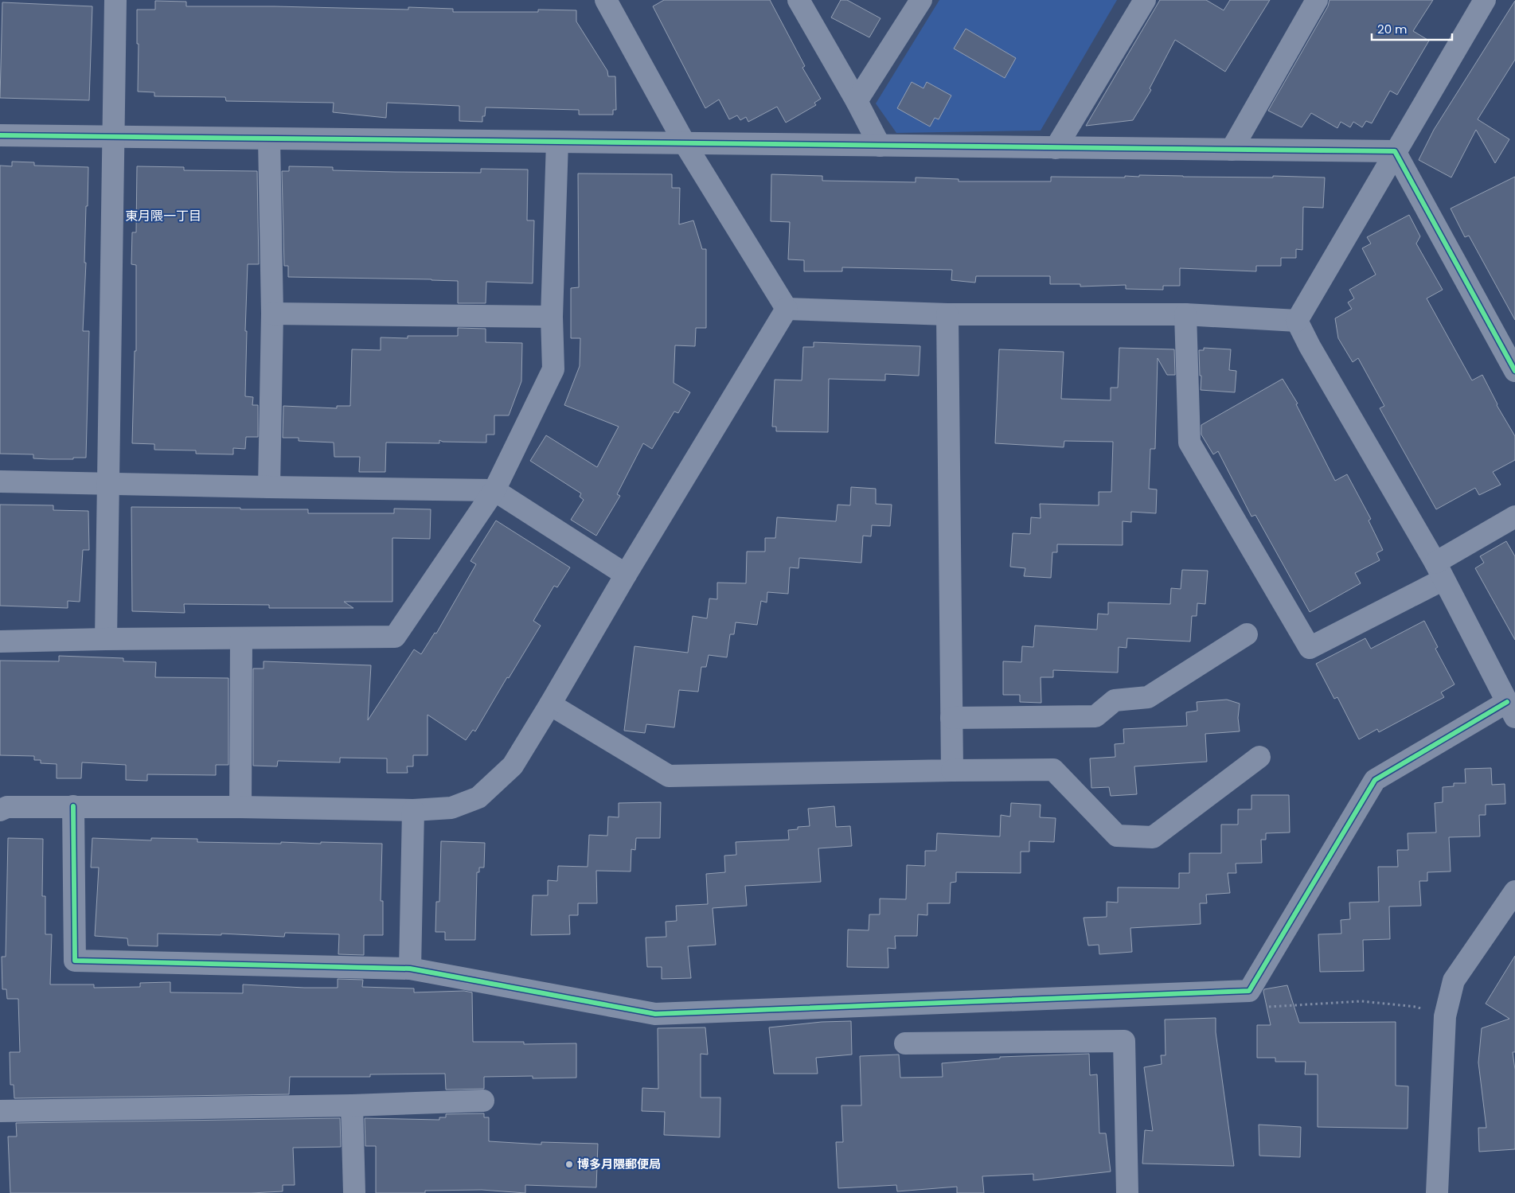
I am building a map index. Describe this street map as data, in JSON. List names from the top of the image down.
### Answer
{
  "districts": ["東月隈一丁目"],
  "places": ["博多月隈郵便局"],
  "scale_bar": "20 m"
}
